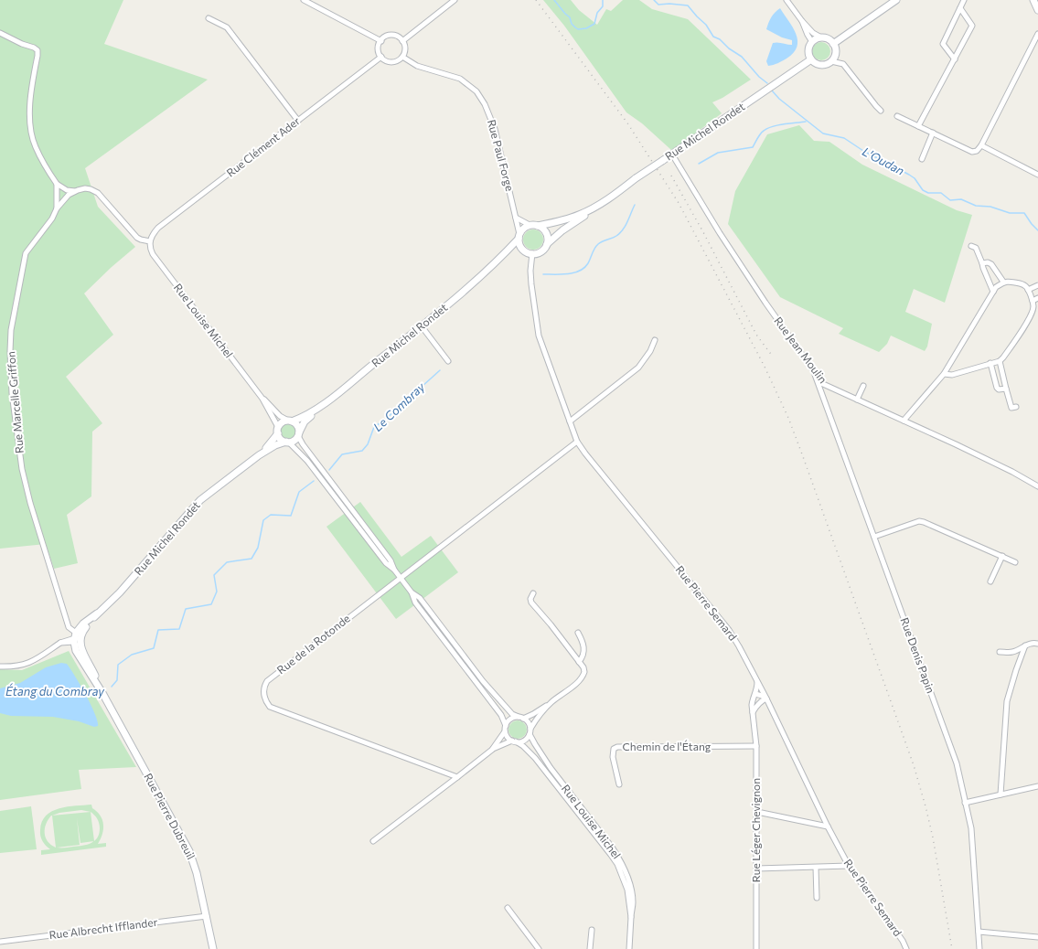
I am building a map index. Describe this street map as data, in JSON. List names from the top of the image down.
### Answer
{
  "streets": {
    "street": [
      "Rue Michel Rondet",
      "Rue Clément Ader",
      "Rue Paul Forge",
      "Rue Louise Michel",
      "Rue Jean Moulin",
      "Rue Marcelle Griffon",
      "Rue Pierre Semard",
      "Rue de la Rotonde",
      "Rue Denis Papin",
      "Chemin de l'Étang",
      "Rue Pierre Dubreuil",
      "Rue Léger Chevignon",
      "Rue Albrecht Ifflander"
    ]
  },
  "crossings": [
    ["Rue Michel Rondet", "Rue Paul Forge"],
    ["Rue Michel Rondet", "Rue Louise Michel"],
    ["Rue Michel Rondet", "Rue Jean Moulin"],
    ["Rue Michel Rondet", "Rue Marcelle Griffon"],
    ["Rue Michel Rondet", "Rue Pierre Semard"],
    ["Rue Michel Rondet", "Rue Pierre Dubreuil"],
    ["Rue Clément Ader", "Rue Paul Forge"],
    ["Rue Clément Ader", "Rue Louise Michel"],
    ["Rue Paul Forge", "Rue Pierre Semard"],
    ["Rue Jean Moulin", "Rue Denis Papin"],
    ["Rue Marcelle Griffon", "Rue Pierre Dubreuil"],
    ["Rue Pierre Semard", "Rue de la Rotonde"],
    ["Rue Pierre Semard", "Rue Léger Chevignon"],
    ["Chemin de l'Étang", "Rue Léger Chevignon"],
    ["Rue Pierre Dubreuil", "Rue Albrecht Ifflander"]
  ],
  "water": ["L'Oudan", "Le Combray", "Étang du Combray"]
}
